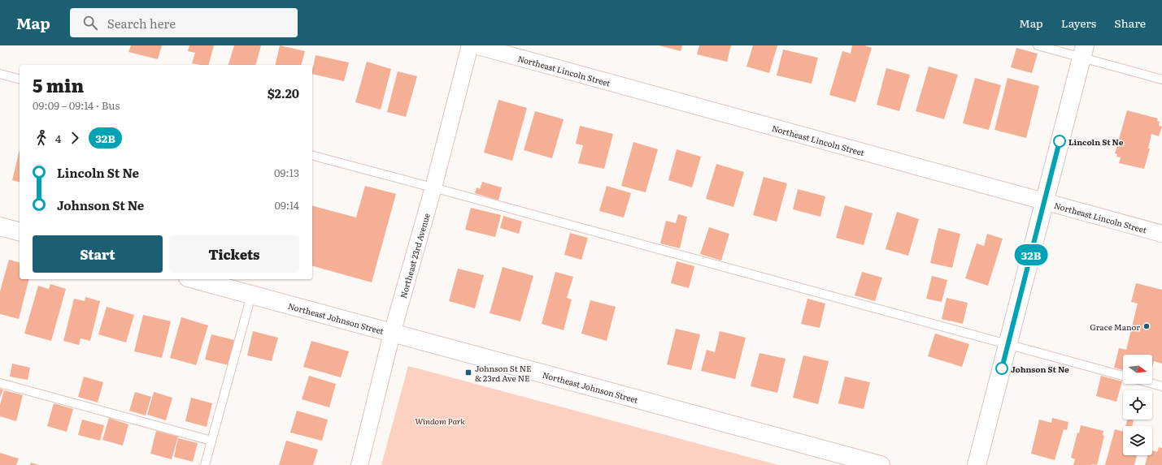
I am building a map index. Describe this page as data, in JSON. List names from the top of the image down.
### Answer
{
  "streets": {
    "main road": ["Northeast Johnson Street"],
    "street": ["Northeast Lincoln Street", "Northeast 23rd Avenue"]
  },
  "crossings": [
    ["Northeast 23rd Avenue", "Northeast Johnson Street"]
  ],
  "parks": ["Windom Park"],
  "places": {
    "other": ["Lincoln St Ne", "Grace Manor", "Johnson St Ne"],
    "transit": ["Johnson St NE & 23rd Ave NE"]
  },
  "lines": ["bus line 32B"],
  "north": "right",
  "page": {
    "header": "Map",
    "search": "Search here",
    "nav": ["Map", "Layers", "Share"],
    "on_map": "32B",
    "heading": ["5 min", "09:09 – 09:14 · Bus", "$2.20"],
    "legs": ["4", "32B"],
    "list": [
      {
        "name": "Lincoln St Ne",
        "value": "09:13"
      },
      {
        "name": "Johnson St Ne",
        "value": "09:14"
      }
    ],
    "buttons": ["Start", "Tickets"]
  }
}
